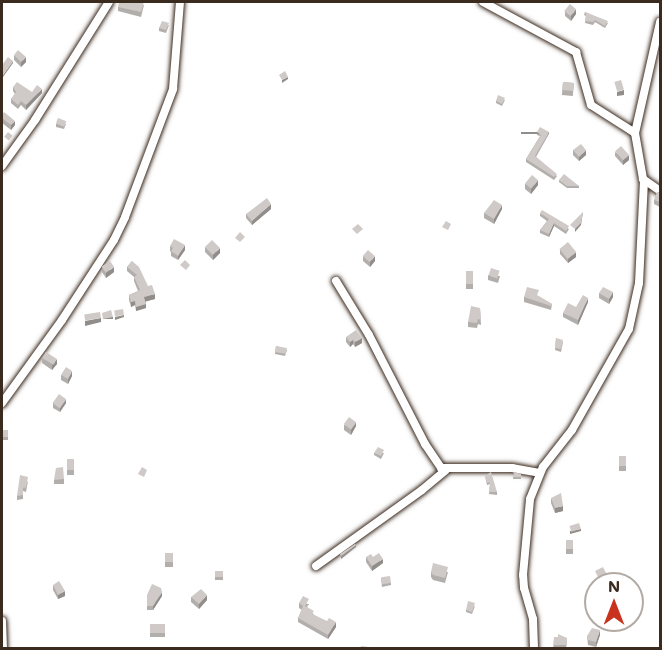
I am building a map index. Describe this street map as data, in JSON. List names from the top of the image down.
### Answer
{
  "north": "top"
}
